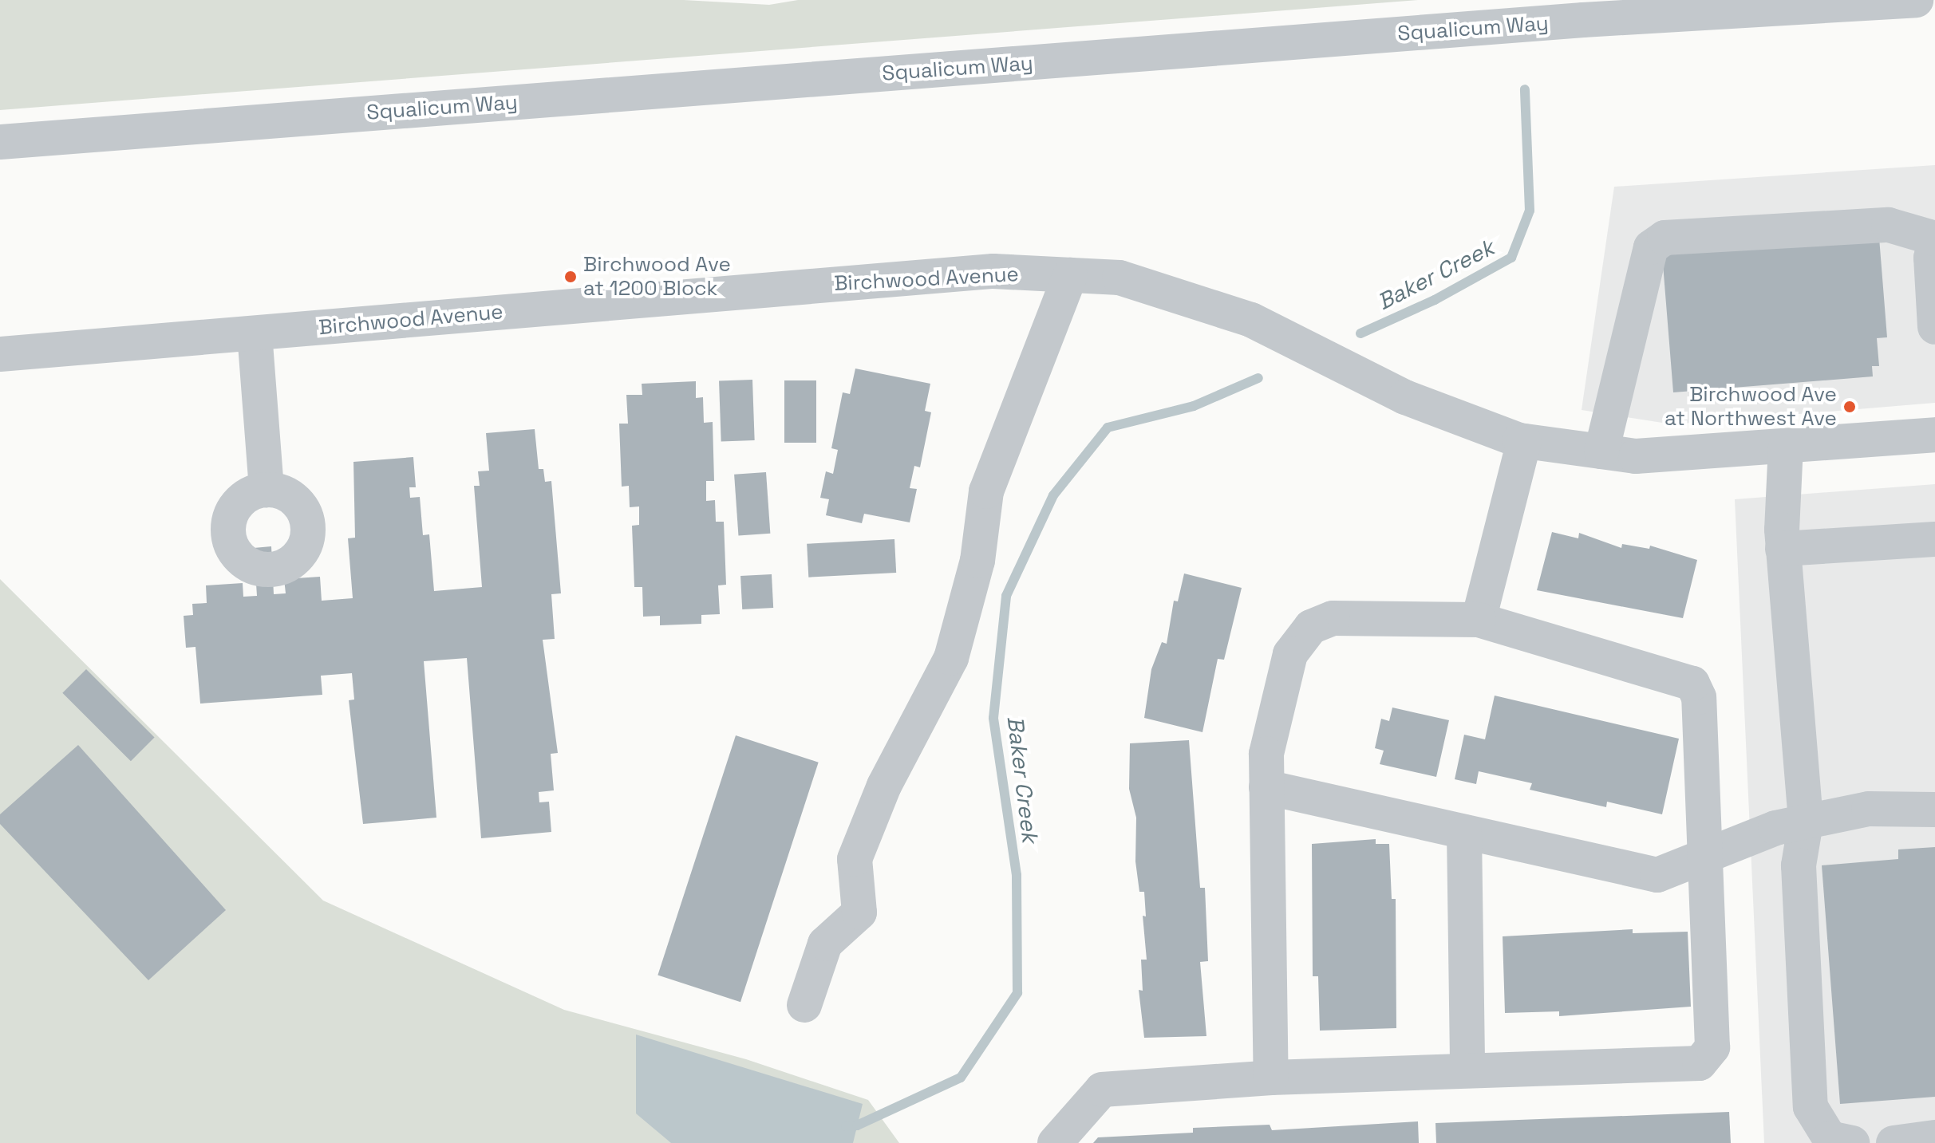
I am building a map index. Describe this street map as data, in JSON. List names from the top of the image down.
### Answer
{
  "streets": {
    "street": ["Squalicum Way", "Birchwood Avenue"]
  },
  "water": ["Baker Creek"],
  "places": ["Birchwood Ave at 1200 Block", "Birchwood Ave at Northwest Ave"]
}
